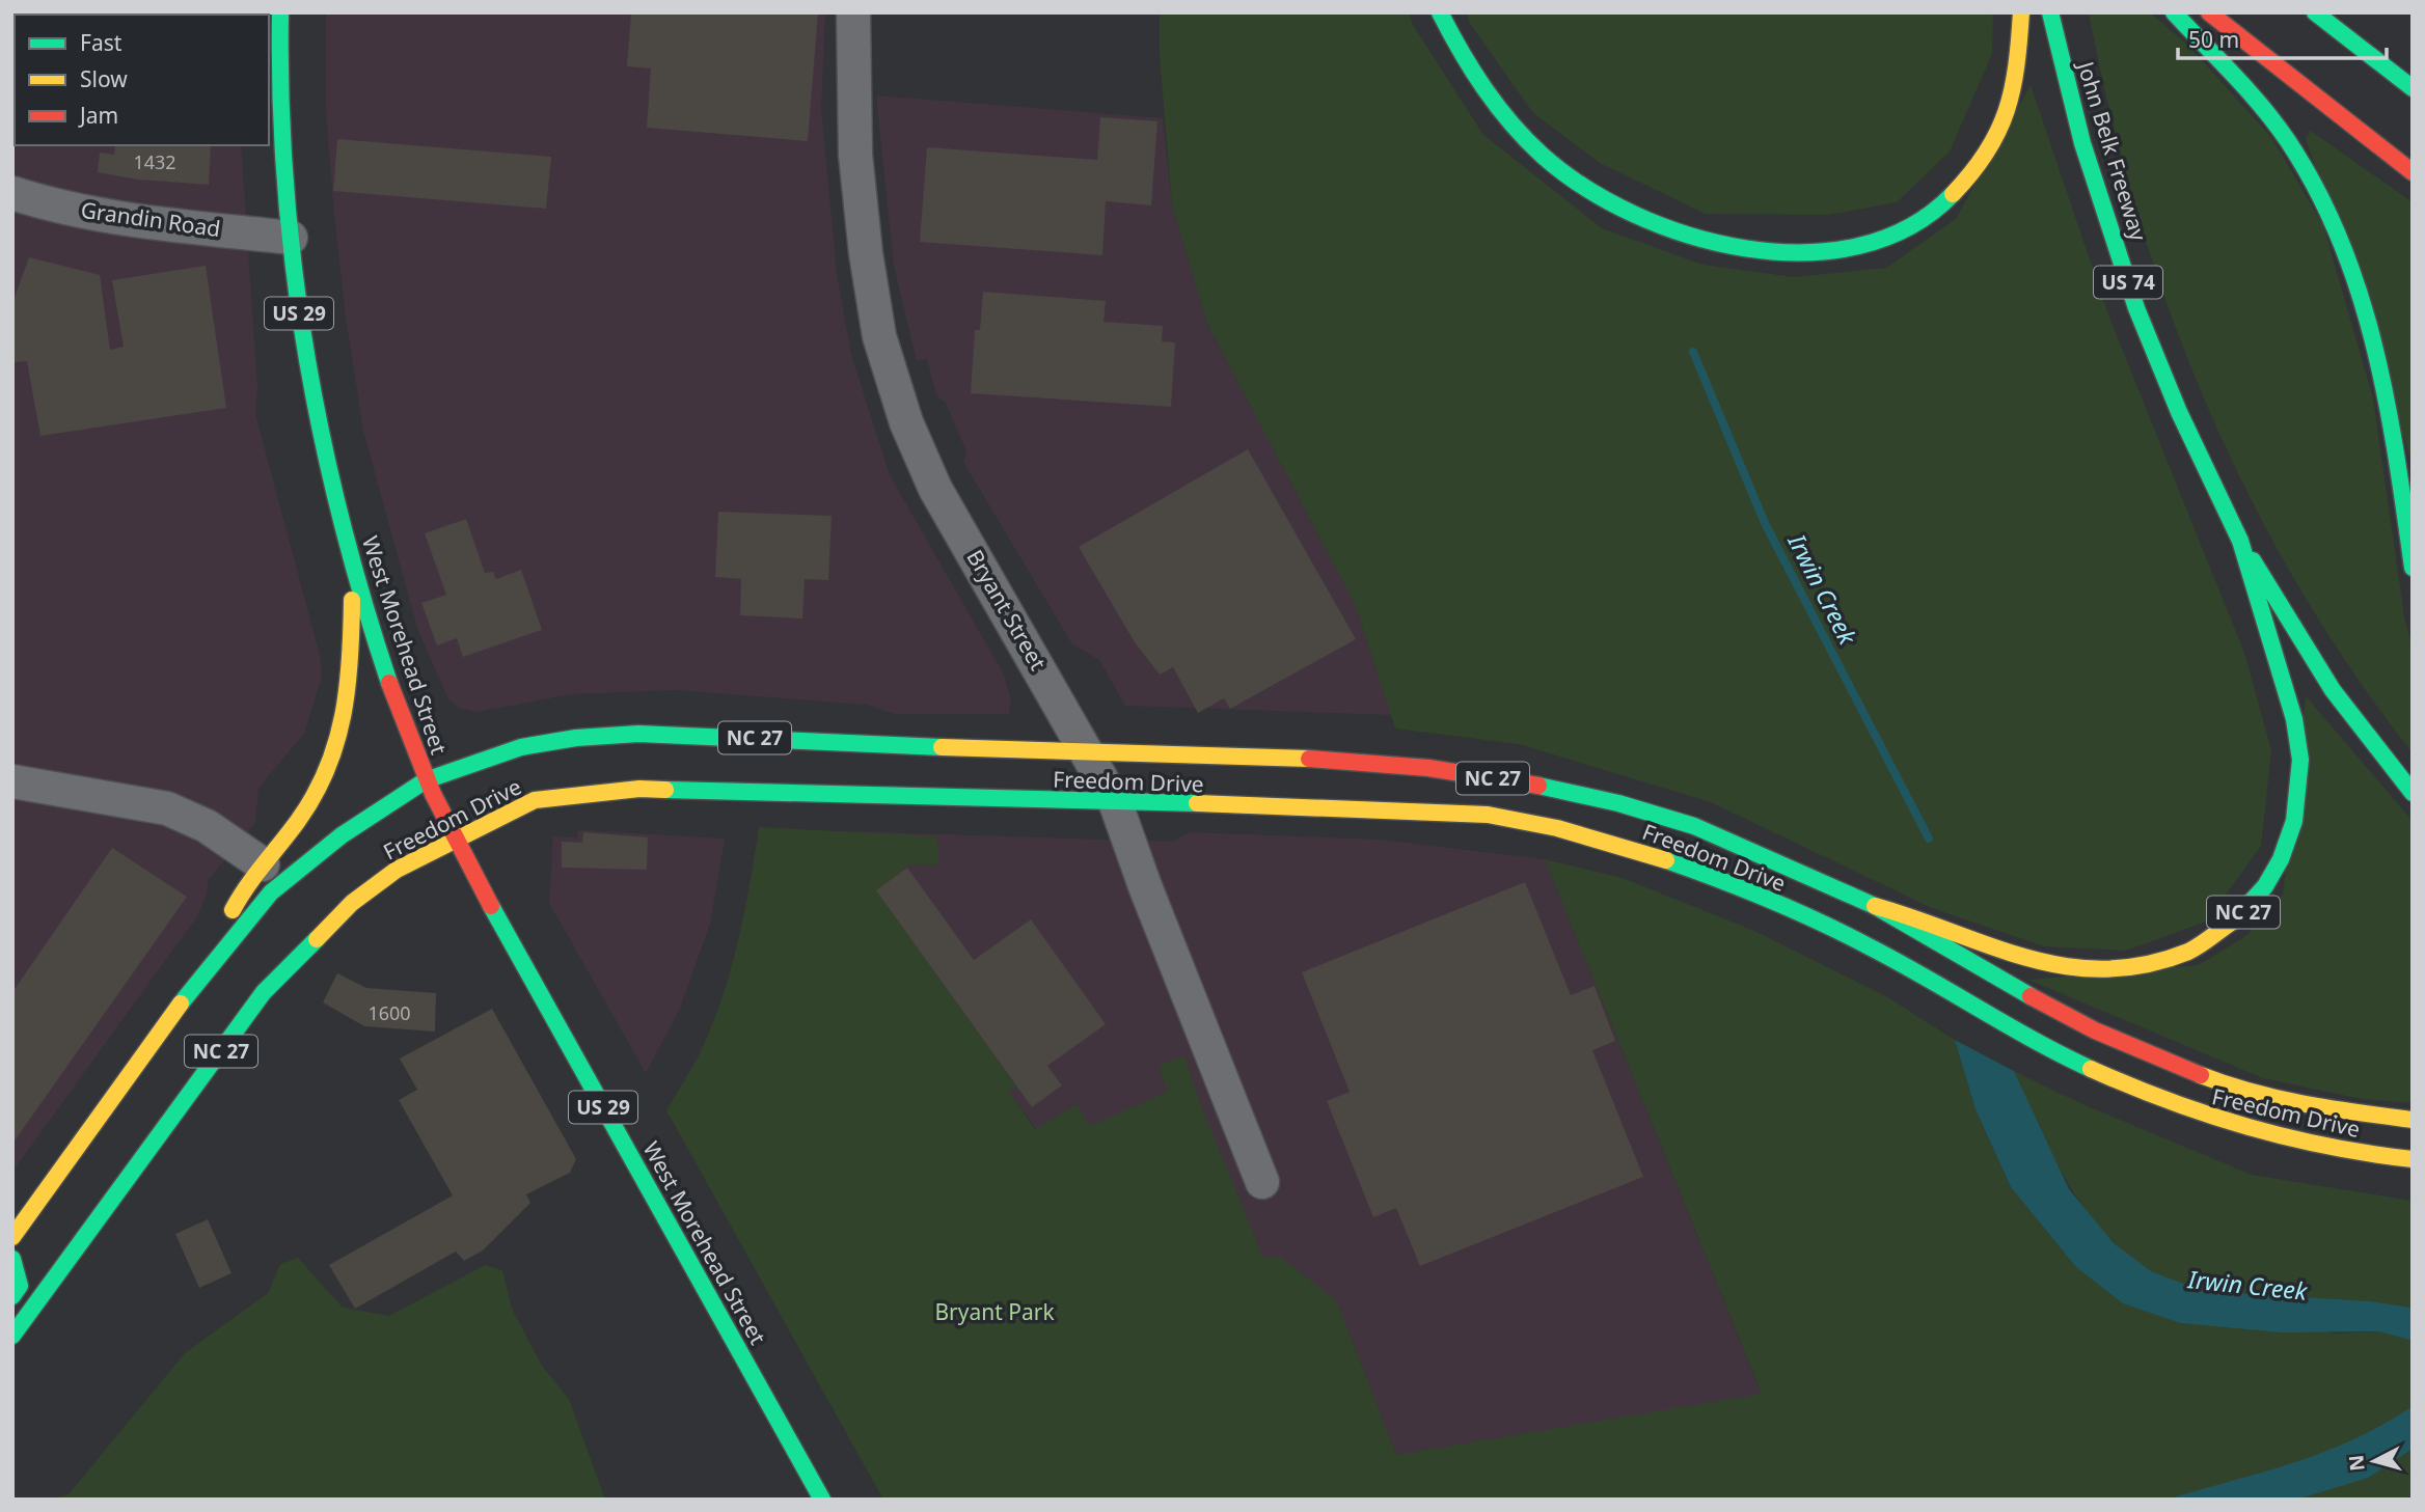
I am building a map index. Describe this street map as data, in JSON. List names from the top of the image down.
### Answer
{
  "streets": {
    "main road": [
      "John Belk Freeway",
      "US 74",
      "US 29",
      "West Morehead Street",
      "NC 27",
      "Freedom Drive"
    ],
    "street": ["Grandin Road", "Bryant Street"]
  },
  "crossings": [
    ["John Belk Freeway", "US 74"],
    ["John Belk Freeway", "NC 27"],
    ["Grandin Road", "West Morehead Street"],
    ["US 74", "NC 27"],
    ["Bryant Street", "Freedom Drive"],
    ["West Morehead Street", "Freedom Drive"],
    ["NC 27", "Freedom Drive"]
  ],
  "water": ["Irwin Creek"],
  "parks": ["Bryant Park"],
  "house_numbers": ["1432", "1600"],
  "legend": ["Fast", "Slow", "Jam"],
  "scale_bar": "50 m",
  "north": "left"
}
